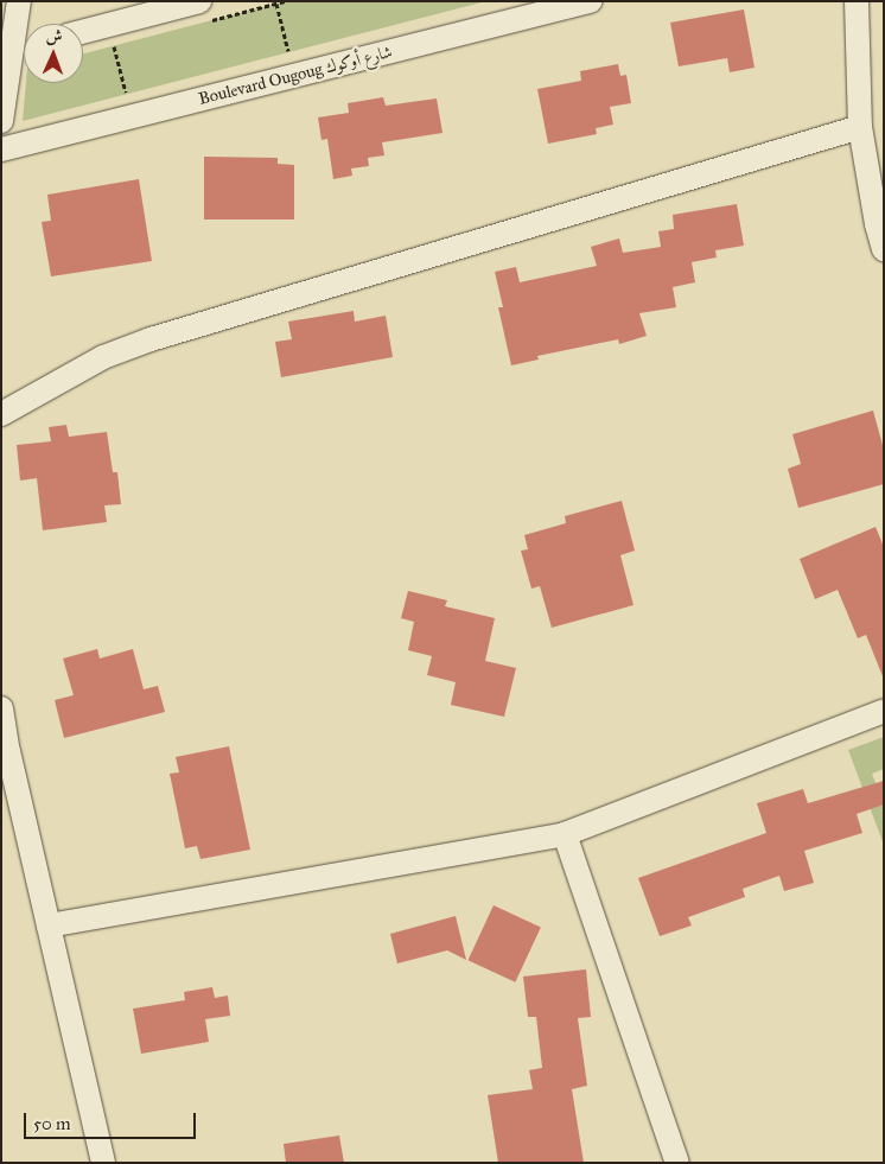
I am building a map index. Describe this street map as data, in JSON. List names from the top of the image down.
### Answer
{
  "streets": {
    "street": ["Boulevard Ougoug شارع أوكوك"]
  },
  "scale_bar": "50 m",
  "north": "top"
}
